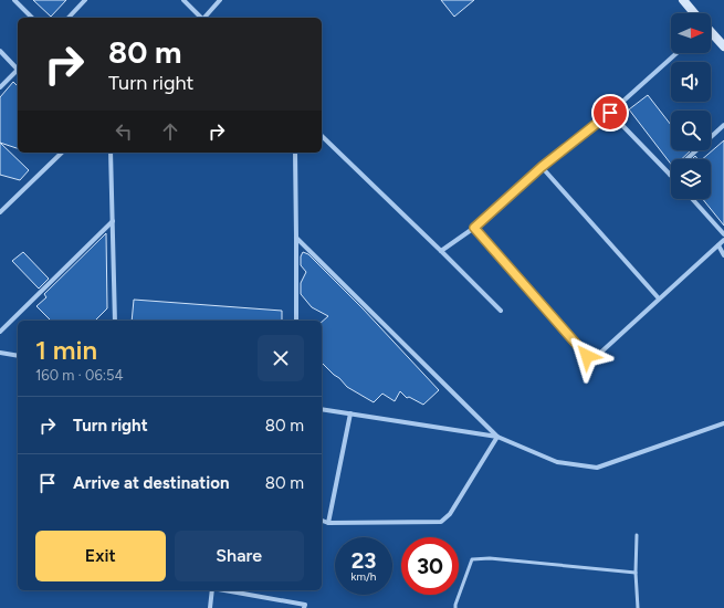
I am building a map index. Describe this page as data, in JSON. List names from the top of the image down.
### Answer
{
  "north": "right",
  "page": {
    "turn": ["80 m", "Turn right"],
    "heading": ["1 min", "160 m · 06:54"],
    "list": [
      {
        "name": "Turn right",
        "value": "80 m"
      },
      {
        "name": "Arrive at destination",
        "value": "80 m"
      }
    ],
    "buttons": ["Exit", "Share"],
    "speed": "23 km/h",
    "limit": "30"
  }
}
